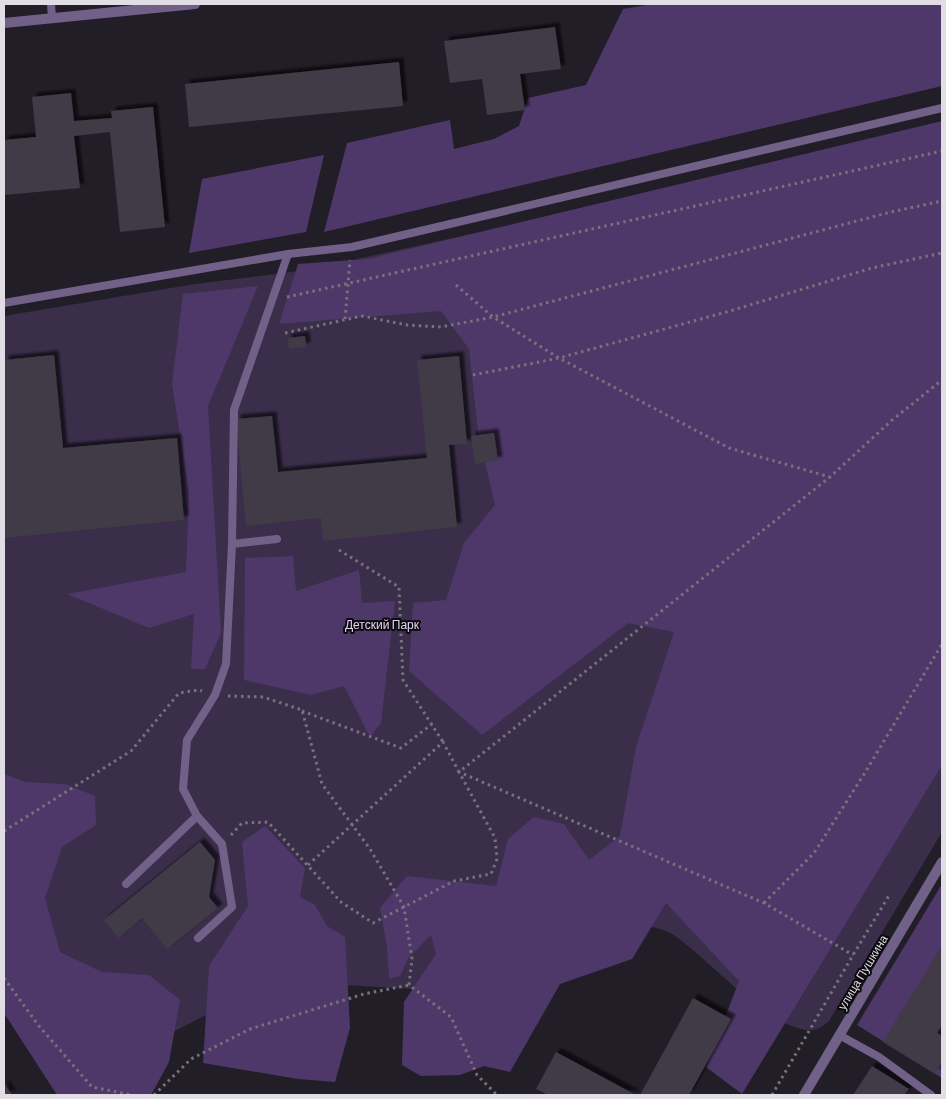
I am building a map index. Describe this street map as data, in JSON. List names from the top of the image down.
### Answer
{
  "streets": {
    "street": ["улица Пушкина"]
  },
  "parks": ["Детский Парк"]
}
